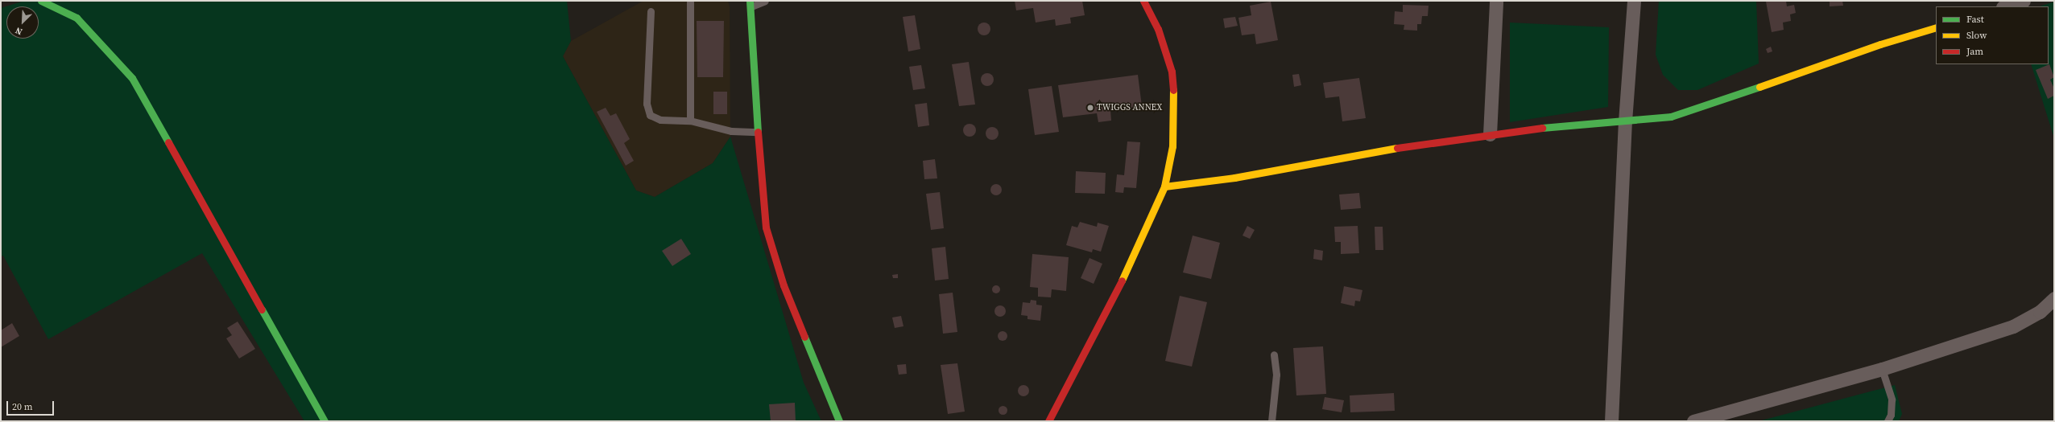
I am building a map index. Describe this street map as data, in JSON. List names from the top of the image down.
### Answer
{
  "places": ["TWIGGS ANNEX"],
  "legend": ["Fast", "Slow", "Jam"],
  "scale_bar": "20 m",
  "north": "bottom left"
}
